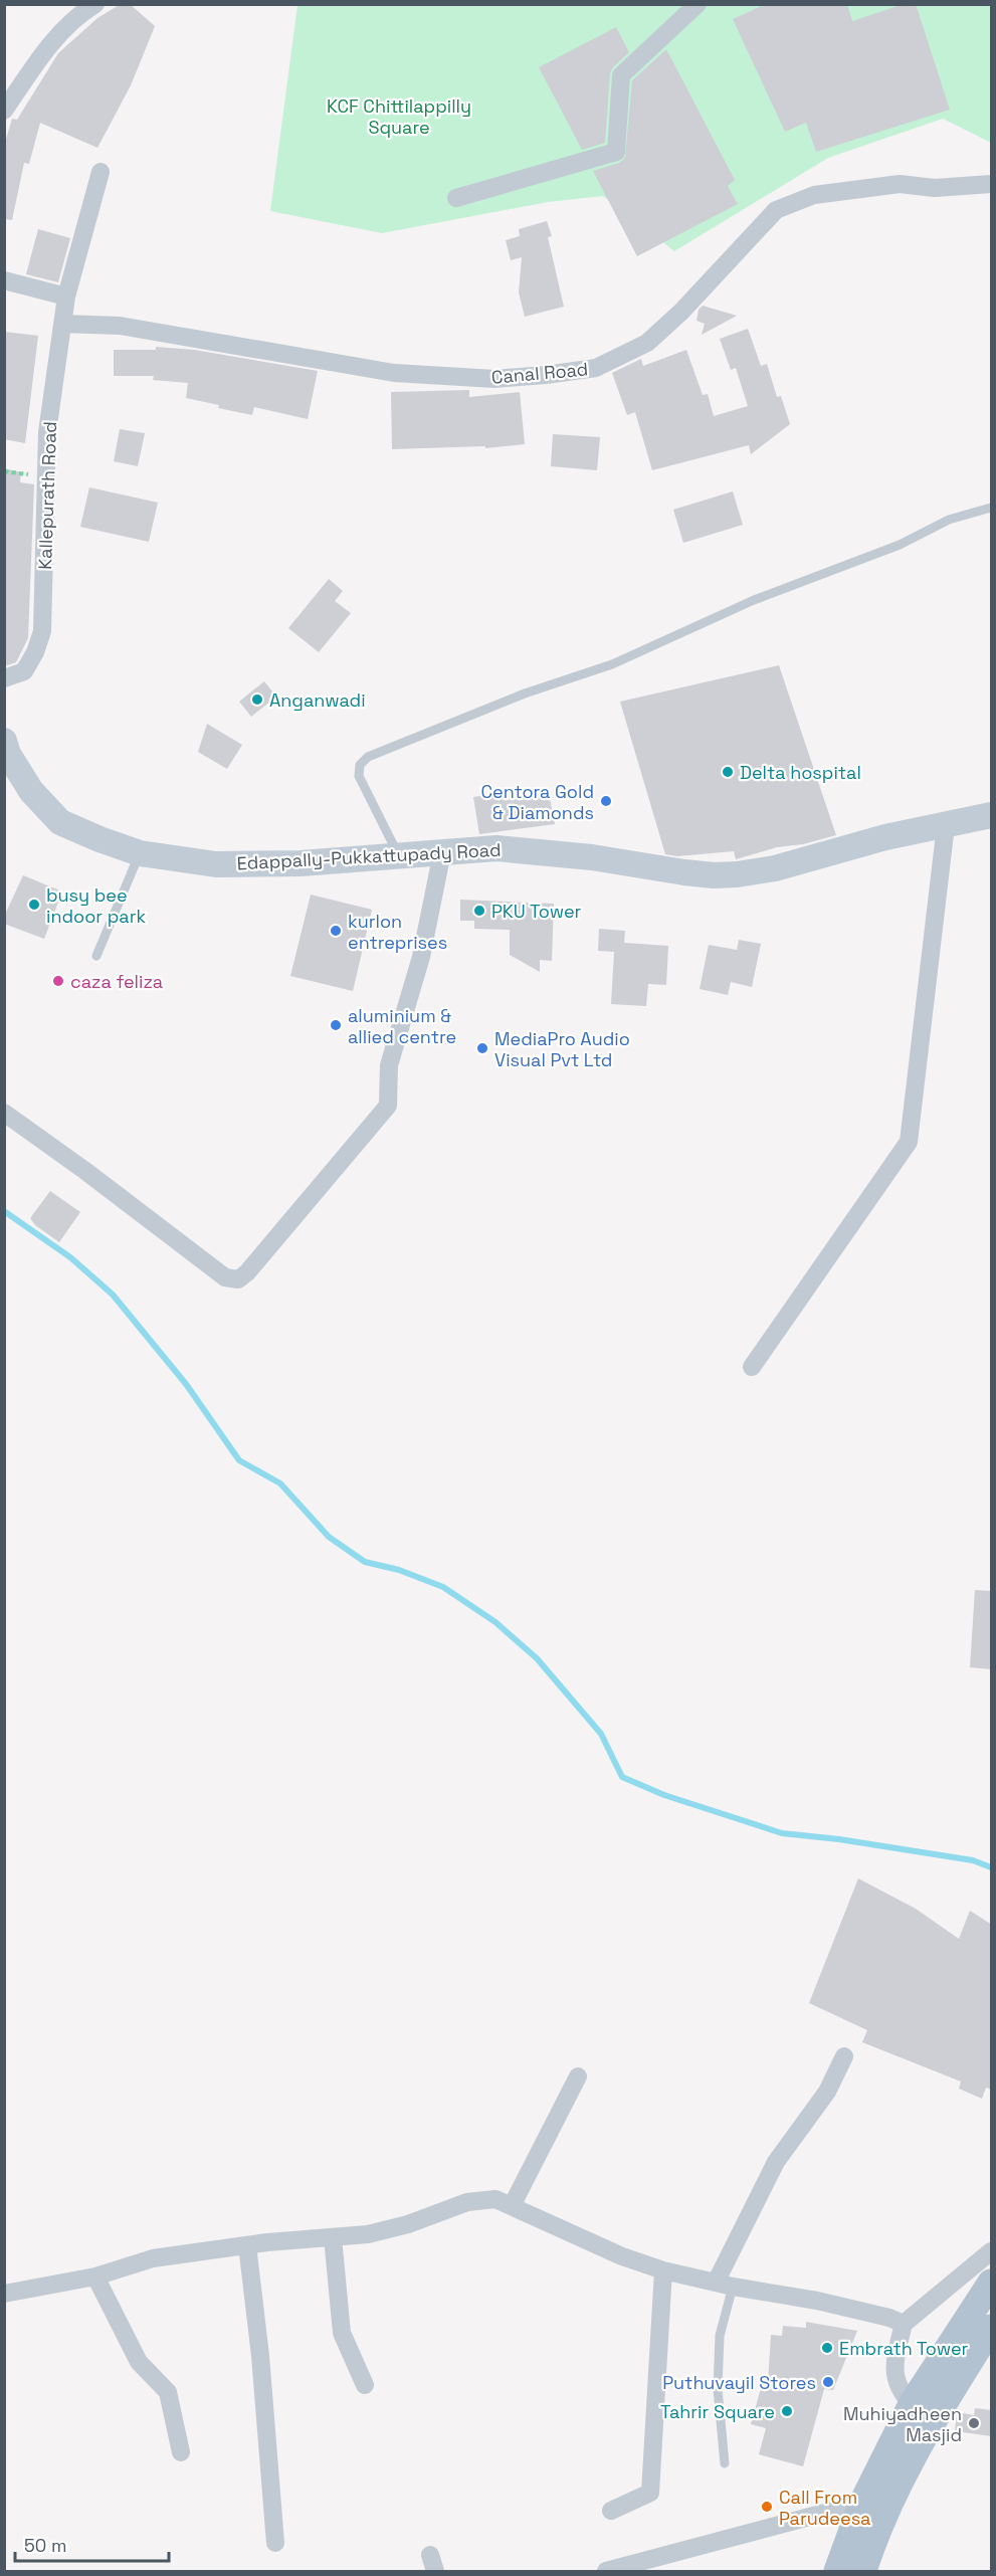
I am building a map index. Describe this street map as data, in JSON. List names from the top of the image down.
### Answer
{
  "streets": {
    "main road": ["Edappally-Pukkattupady Road"],
    "street": ["Canal Road", "Kallepurath Road"]
  },
  "crossings": [
    ["Canal Road", "Kallepurath Road"]
  ],
  "parks": ["KCF Chittilappilly Square"],
  "places": [
    "Anganwadi",
    "Delta hospital",
    "Centora Gold & Diamonds",
    "busy bee indoor park",
    "PKU Tower",
    "kurlon entreprises",
    "caza feliza",
    "aluminium & allied centre",
    "MediaPro Audio Visual Pvt Ltd",
    "Embrath Tower",
    "Puthuvayil Stores",
    "Tahrir Square",
    "Muhiyadheen Masjid",
    "Call From Parudeesa"
  ],
  "scale_bar": "50 m"
}
